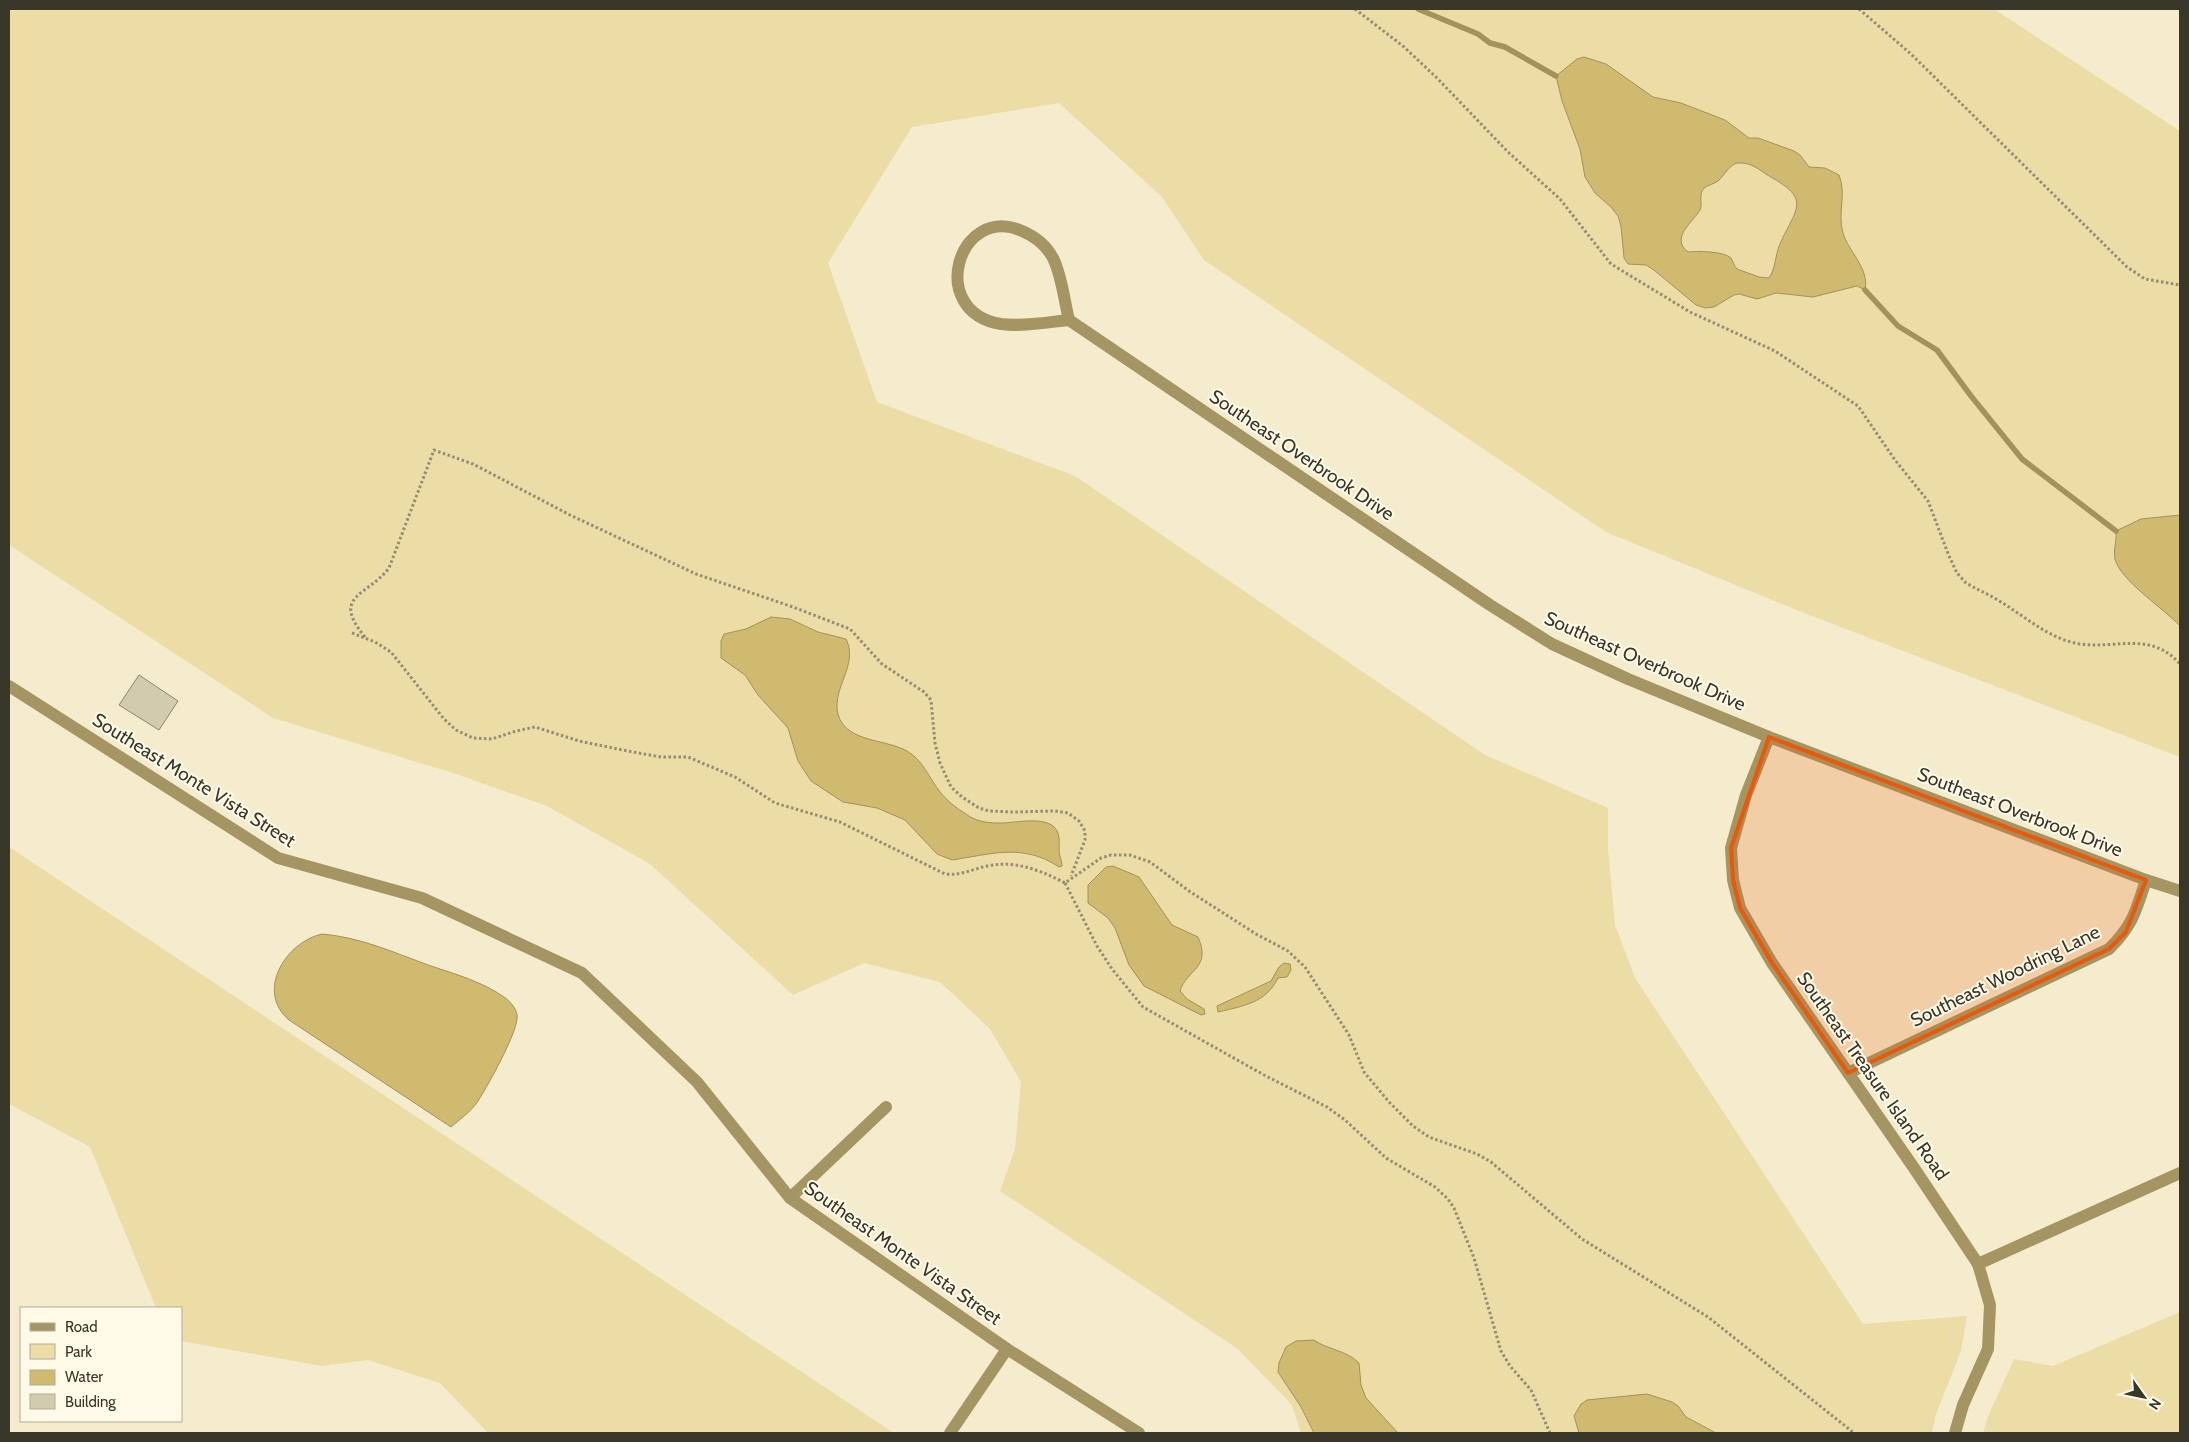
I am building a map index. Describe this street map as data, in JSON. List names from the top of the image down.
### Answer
{
  "streets": {
    "street": [
      "Southeast Overbrook Drive",
      "Southeast Monte Vista Street",
      "Southeast Woodring Lane",
      "Southeast Treasure Island Road"
    ]
  },
  "crossings": [
    ["Southeast Overbrook Drive", "Southeast Woodring Lane"],
    ["Southeast Overbrook Drive", "Southeast Treasure Island Road"],
    ["Southeast Woodring Lane", "Southeast Treasure Island Road"]
  ],
  "legend": [
    "Road",
    "Park",
    "Water",
    "Building"
  ],
  "north": "bottom right"
}
